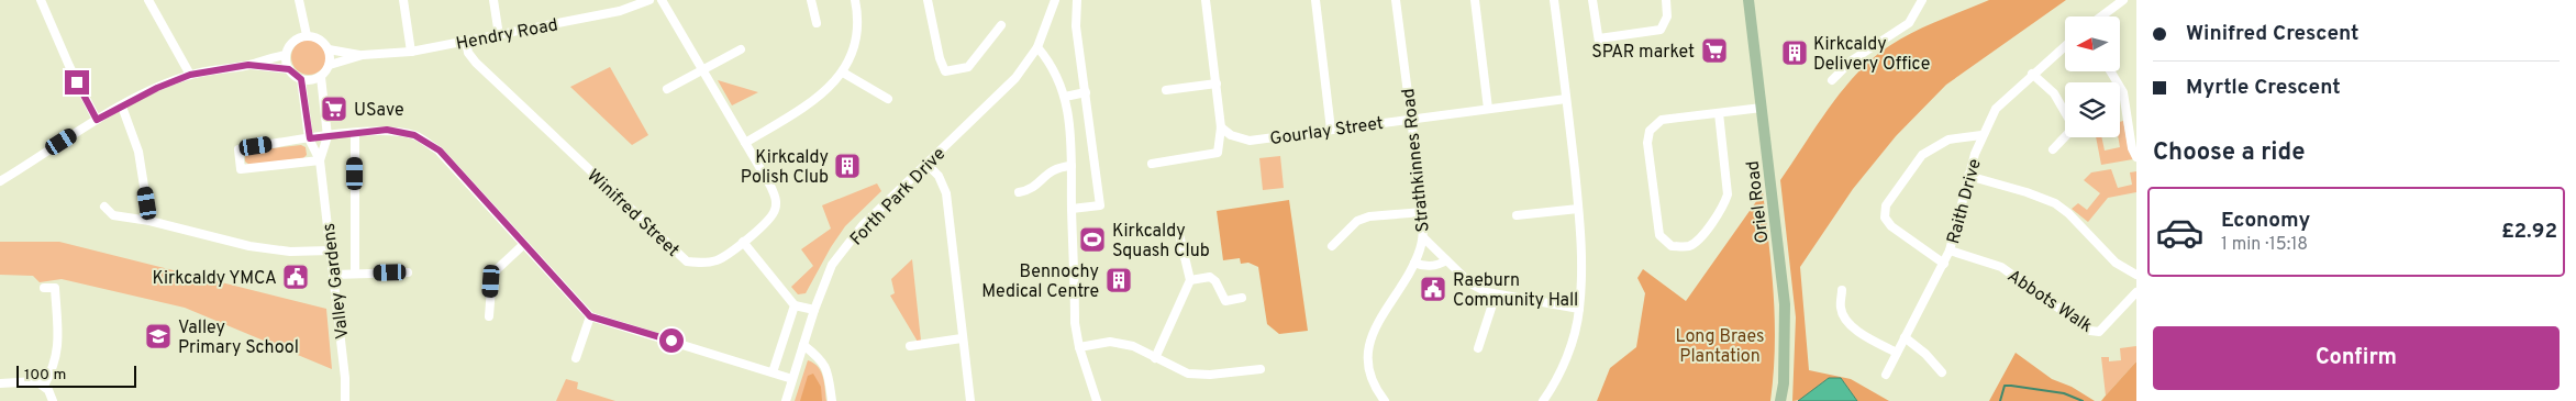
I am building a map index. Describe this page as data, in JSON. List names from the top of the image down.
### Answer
{
  "streets": {
    "main road": ["Oriel Road"],
    "street": [
      "Hendry Road",
      "Gourlay Street",
      "Strathkinnes Road",
      "Forth Park Drive",
      "Raith Drive",
      "Winifred Street",
      "Valley Gardens",
      "Abbots Walk"
    ]
  },
  "crossings": [
    ["Hendry Road", "Winifred Street"],
    ["Hendry Road", "Valley Gardens"],
    ["Gourlay Street", "Strathkinnes Road"],
    ["Raith Drive", "Abbots Walk"]
  ],
  "parks": ["Long Braes Plantation"],
  "places": {
    "supermarket": ["SPAR market", "USave"],
    "building": ["Kirkcaldy Delivery Office", "Kirkcaldy Polish Club", "Bennochy Medical Centre"],
    "sports": ["Kirkcaldy Squash Club"],
    "public building": ["Kirkcaldy YMCA", "Raeburn Community Hall"],
    "school or university": ["Valley Primary School"]
  },
  "scale_bar": "100 m",
  "north": "left",
  "page": {
    "banner": ["Winifred Crescent", "Myrtle Crescent"],
    "heading": "Choose a ride",
    "list": [
      {
        "name": "Economy",
        "note": "1 min · 15:18",
        "value": "£2.92"
      }
    ],
    "buttons": "Confirm",
    "scale": "100 m"
  }
}
